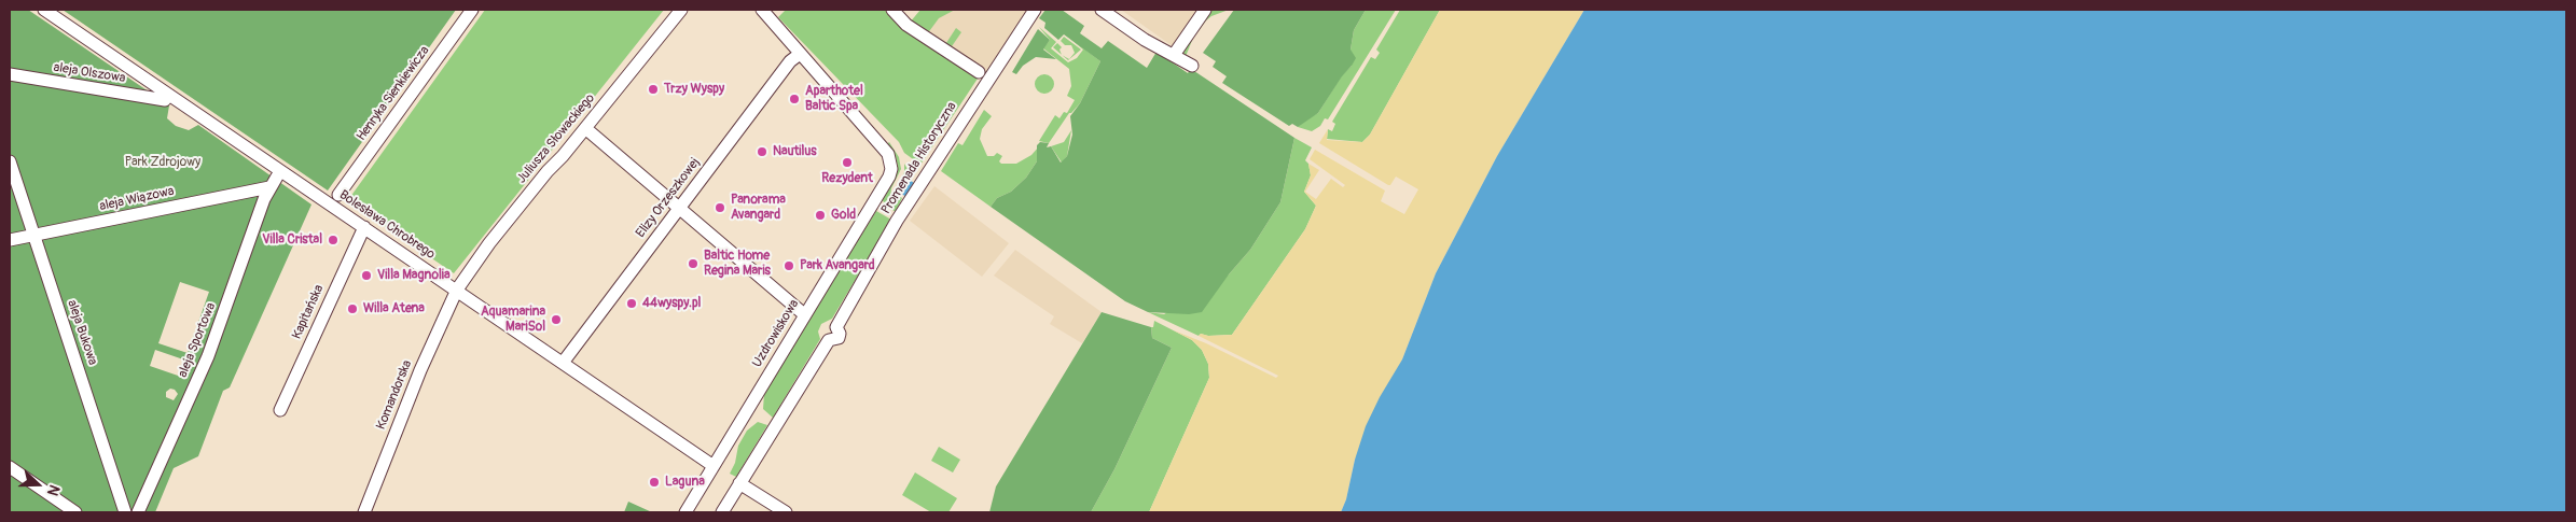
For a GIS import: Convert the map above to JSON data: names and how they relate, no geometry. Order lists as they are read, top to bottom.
{
  "streets": {
    "street": [
      "aleja Olszowa",
      "Henryka Sienkiewicza",
      "Juliusza Słowackiego",
      "Promenada Historyczna",
      "Elizy Orzeszkowej",
      "aleja Wiązowa",
      "Bolesława Chrobrego",
      "Kapitańska",
      "aleja Bukowa",
      "Uzdrowiskowa",
      "aleja Sportowa",
      "Komandorska"
    ]
  },
  "crossings": [
    ["Henryka Sienkiewicza", "Bolesława Chrobrego"],
    ["Juliusza Słowackiego", "Bolesława Chrobrego"],
    ["Juliusza Słowackiego", "Komandorska"],
    ["Elizy Orzeszkowej", "Bolesława Chrobrego"],
    ["Elizy Orzeszkowej", "Uzdrowiskowa"],
    ["aleja Wiązowa", "aleja Bukowa"],
    ["aleja Wiązowa", "aleja Sportowa"],
    ["Bolesława Chrobrego", "Kapitańska"],
    ["Bolesława Chrobrego", "Uzdrowiskowa"],
    ["Bolesława Chrobrego", "Komandorska"]
  ],
  "parks": ["Park Zdrojowy"],
  "places": [
    "Trzy Wyspy",
    "Aparthotel Baltic Spa",
    "Nautilus",
    "Rezydent",
    "Panorama Avangard",
    "Gold",
    "Villa Cristal",
    "Baltic Home Regina Maris",
    "Park Avangard",
    "Villa Magnolia",
    "44wyspy.pl",
    "Willa Atena",
    "Aquamarina MariSol",
    "Laguna"
  ],
  "north": "right"
}
